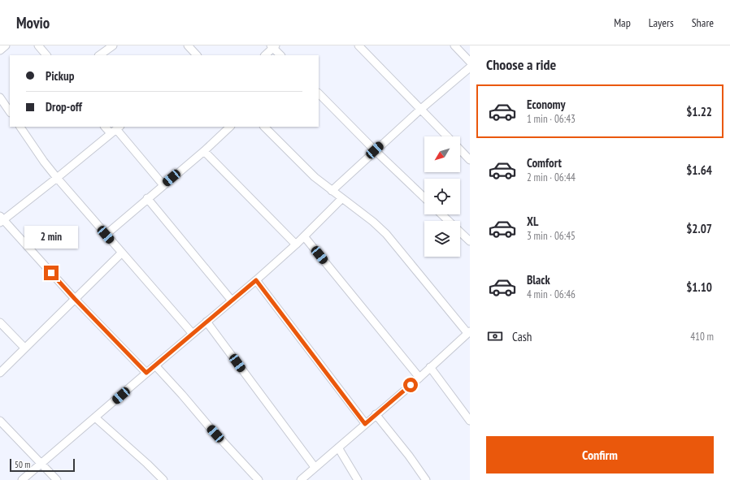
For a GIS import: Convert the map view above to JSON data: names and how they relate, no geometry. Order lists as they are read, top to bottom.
{
  "scale_bar": "50 m",
  "north": "bottom left",
  "page": {
    "header": "Movio",
    "nav": ["Map", "Layers", "Share"],
    "heading": "Choose a ride",
    "banner": ["Pickup", "Drop-off"],
    "list": [
      {
        "name": "Economy",
        "note": "1 min · 06:43",
        "value": "$1.22"
      },
      {
        "name": "Comfort",
        "note": "2 min · 06:44",
        "value": "$1.64"
      },
      {
        "name": "XL",
        "note": "3 min · 06:45",
        "value": "$2.07"
      },
      {
        "name": "Black",
        "note": "4 min · 06:46",
        "value": "$1.10"
      }
    ],
    "bubble": "2 min",
    "pay": ["Cash", "410 m"],
    "buttons": "Confirm",
    "scale": "50 m"
  }
}
